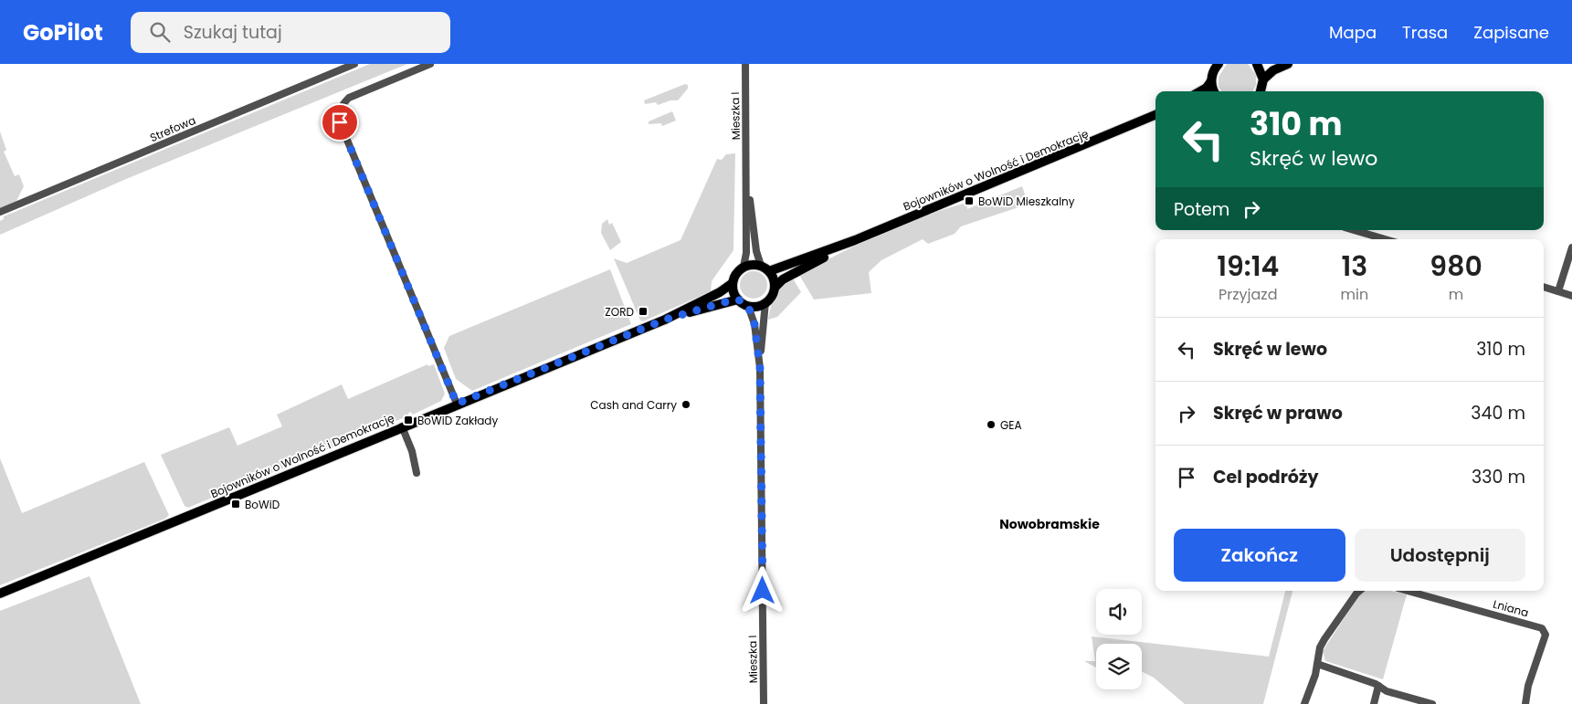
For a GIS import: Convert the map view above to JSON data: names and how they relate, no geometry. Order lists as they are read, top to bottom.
{
  "streets": {
    "main road": ["Bojowników o Wolność i Demokrację"],
    "street": ["Mieszka I", "Strefowa", "Lniana"]
  },
  "crossings": [
    ["Mieszka I", "Bojowników o Wolność i Demokrację"]
  ],
  "districts": ["Nowobramskie"],
  "places": {
    "transit": [
      "BoWiD Mieszkalny",
      "ZORD",
      "BoWiD Zakłady",
      "BoWiD"
    ],
    "other": ["Cash and Carry", "GEA"]
  },
  "page": {
    "header": "GoPilot",
    "search": "Szukaj tutaj",
    "nav": ["Mapa", "Trasa", "Zapisane"],
    "turn": ["310 m", "Skręć w lewo"],
    "then": "Potem",
    "eta": [
      "19:14",
      "Przyjazd",
      "13",
      "min",
      "980",
      "m"
    ],
    "list": [
      {
        "name": "Skręć w lewo",
        "value": "310 m"
      },
      {
        "name": "Skręć w prawo",
        "value": "340 m"
      },
      {
        "name": "Cel podróży",
        "value": "330 m"
      }
    ],
    "buttons": ["Zakończ", "Udostępnij"]
  }
}
